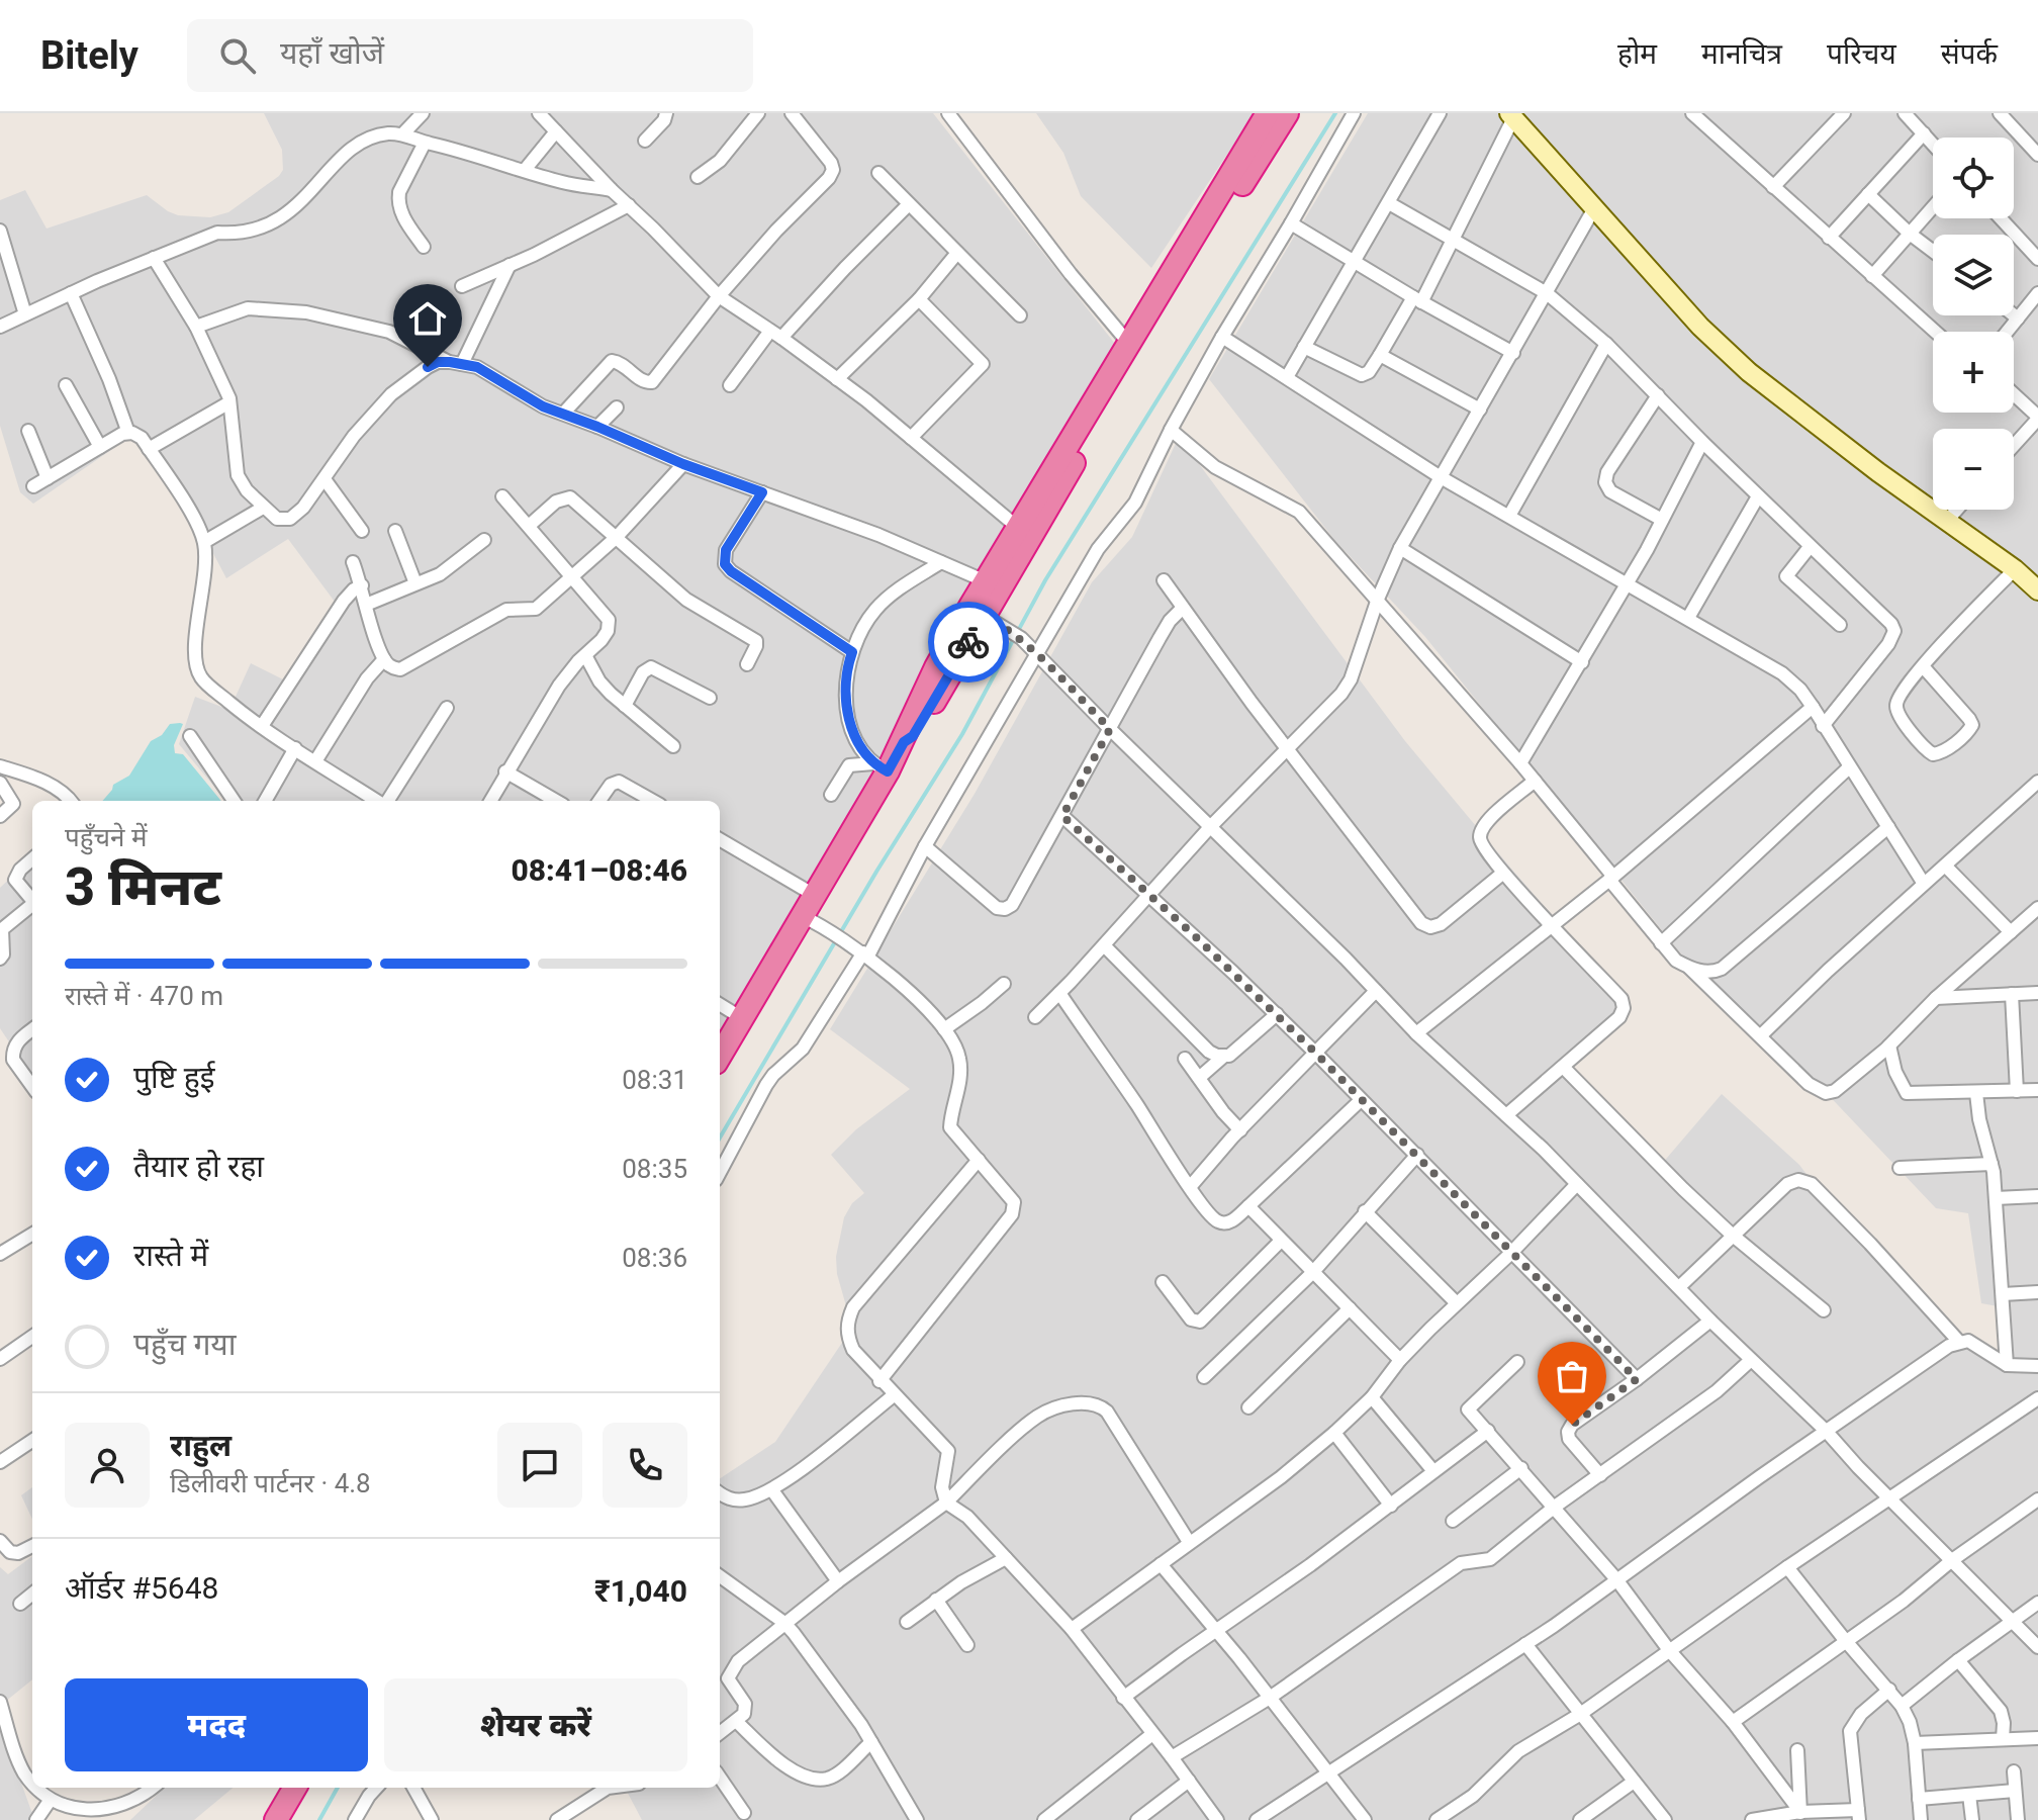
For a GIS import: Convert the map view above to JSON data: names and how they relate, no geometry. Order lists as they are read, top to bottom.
{
  "page": {
    "header": "Bitely",
    "search": "यहाँ खोजें",
    "nav": [
      "होम",
      "मानचित्र",
      "परिचय",
      "संपर्क"
    ],
    "map_buttons": ["+", "−"],
    "heading": ["3 मिनट", "पहुँचने में", "08:41–08:46"],
    "panel": [
      "राहुल",
      "डिलीवरी पार्टनर · 4.8",
      "ऑर्डर #5648",
      "₹1,040"
    ],
    "bar": "रास्ते में · 470 m",
    "list": [
      ["पुष्टि हुई", "08:31"],
      ["तैयार हो रहा", "08:35"],
      ["रास्ते में", "08:36"],
      "पहुँच गया"
    ],
    "buttons": ["मदद", "शेयर करें"]
  }
}
